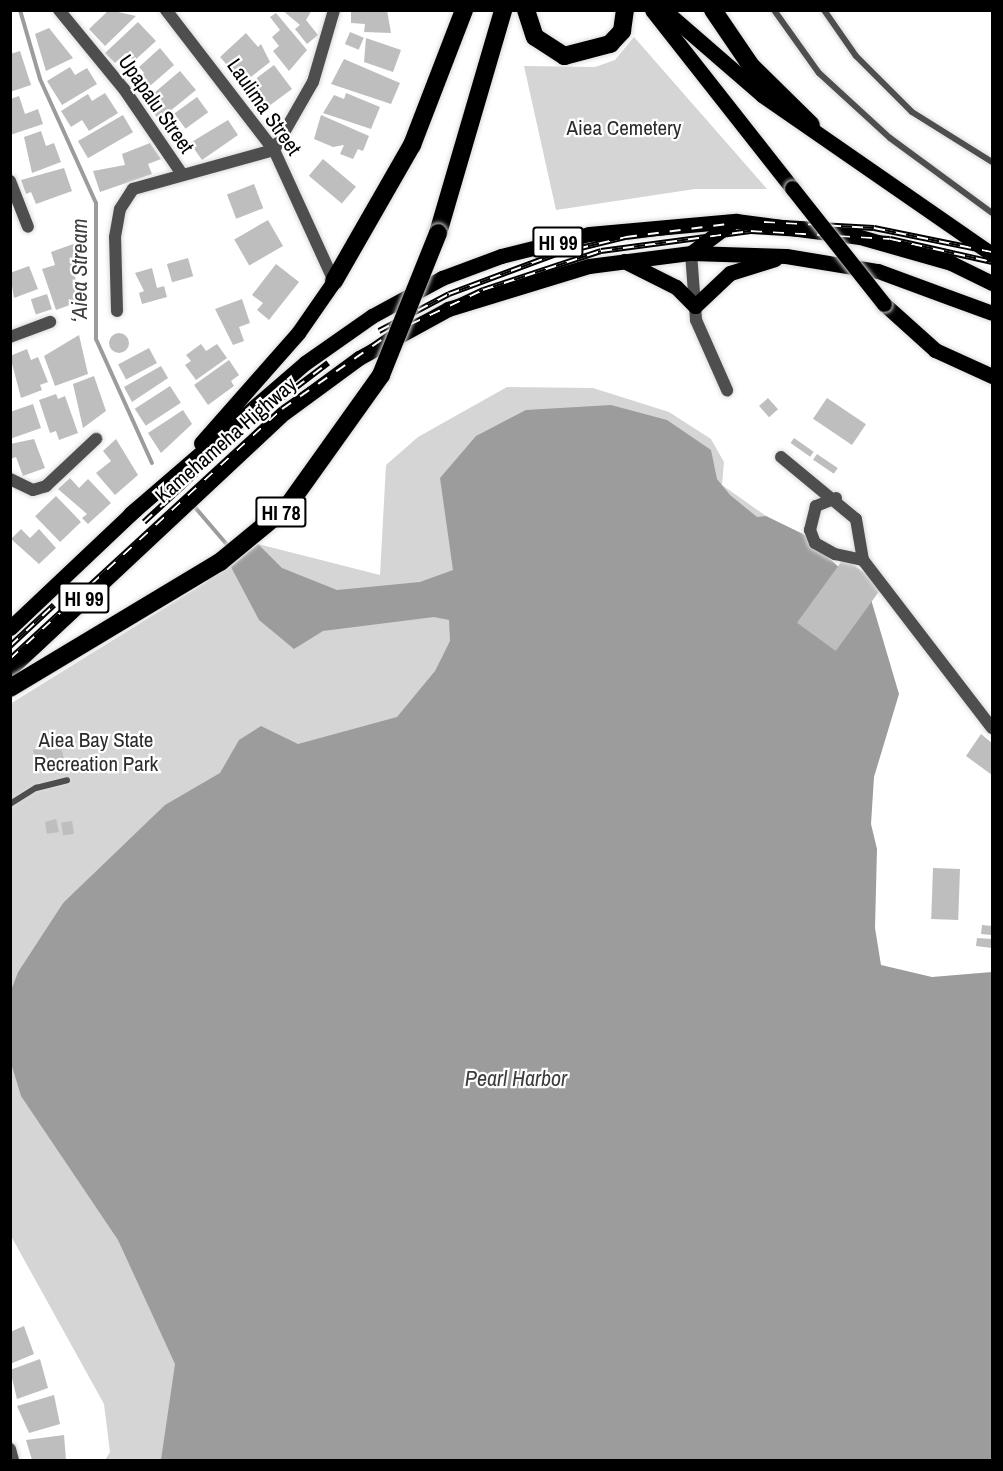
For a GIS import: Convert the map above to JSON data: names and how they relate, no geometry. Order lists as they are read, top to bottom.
{
  "streets": {
    "highway": ["HI 78"],
    "main road": ["HI 99", "Kamehameha Highway"],
    "street": ["Upapalu Street", "Laulima Street"]
  },
  "crossings": [
    ["Upapalu Street", "Laulima Street"],
    ["Laulima Street", "Kamehameha Highway"]
  ],
  "water": ["ʻAiea Stream", "Pearl Harbor"],
  "parks": ["Aiea Cemetery", "Aiea Bay State Recreation Park"]
}
